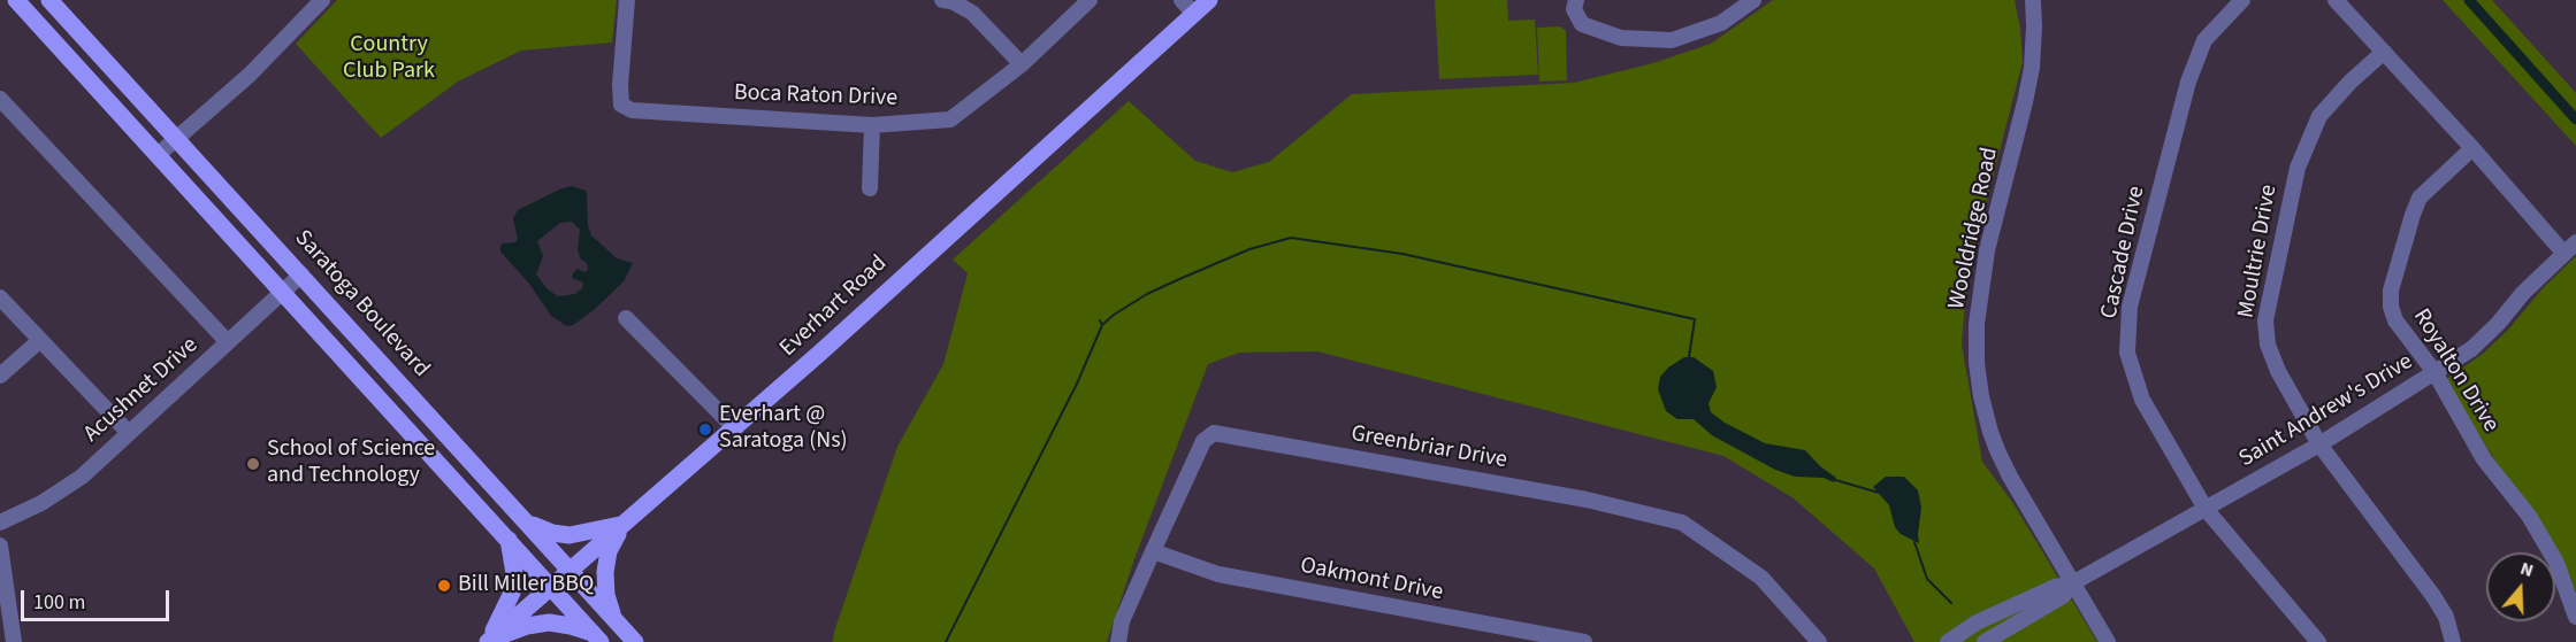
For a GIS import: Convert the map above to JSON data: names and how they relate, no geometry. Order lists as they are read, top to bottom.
{
  "streets": {
    "main road": ["Saratoga Boulevard", "Everhart Road"],
    "street": [
      "Boca Raton Drive",
      "Wooldridge Road",
      "Moultrie Drive",
      "Cascade Drive",
      "Royalton Drive",
      "Acushnet Drive",
      "Saint Andrew's Drive",
      "Greenbriar Drive",
      "Oakmont Drive"
    ]
  },
  "crossings": [
    ["Wooldridge Road", "Saint Andrew's Drive"],
    ["Moultrie Drive", "Saint Andrew's Drive"],
    ["Cascade Drive", "Saint Andrew's Drive"],
    ["Saratoga Boulevard", "Everhart Road"],
    ["Saratoga Boulevard", "Acushnet Drive"],
    ["Royalton Drive", "Saint Andrew's Drive"],
    ["Greenbriar Drive", "Oakmont Drive"]
  ],
  "parks": ["Country Club Park"],
  "places": ["Everhart @ Saratoga (Ns)", "School of Science and Technology", "Bill Miller BBQ"],
  "scale_bar": "100 m",
  "north": "top"
}
